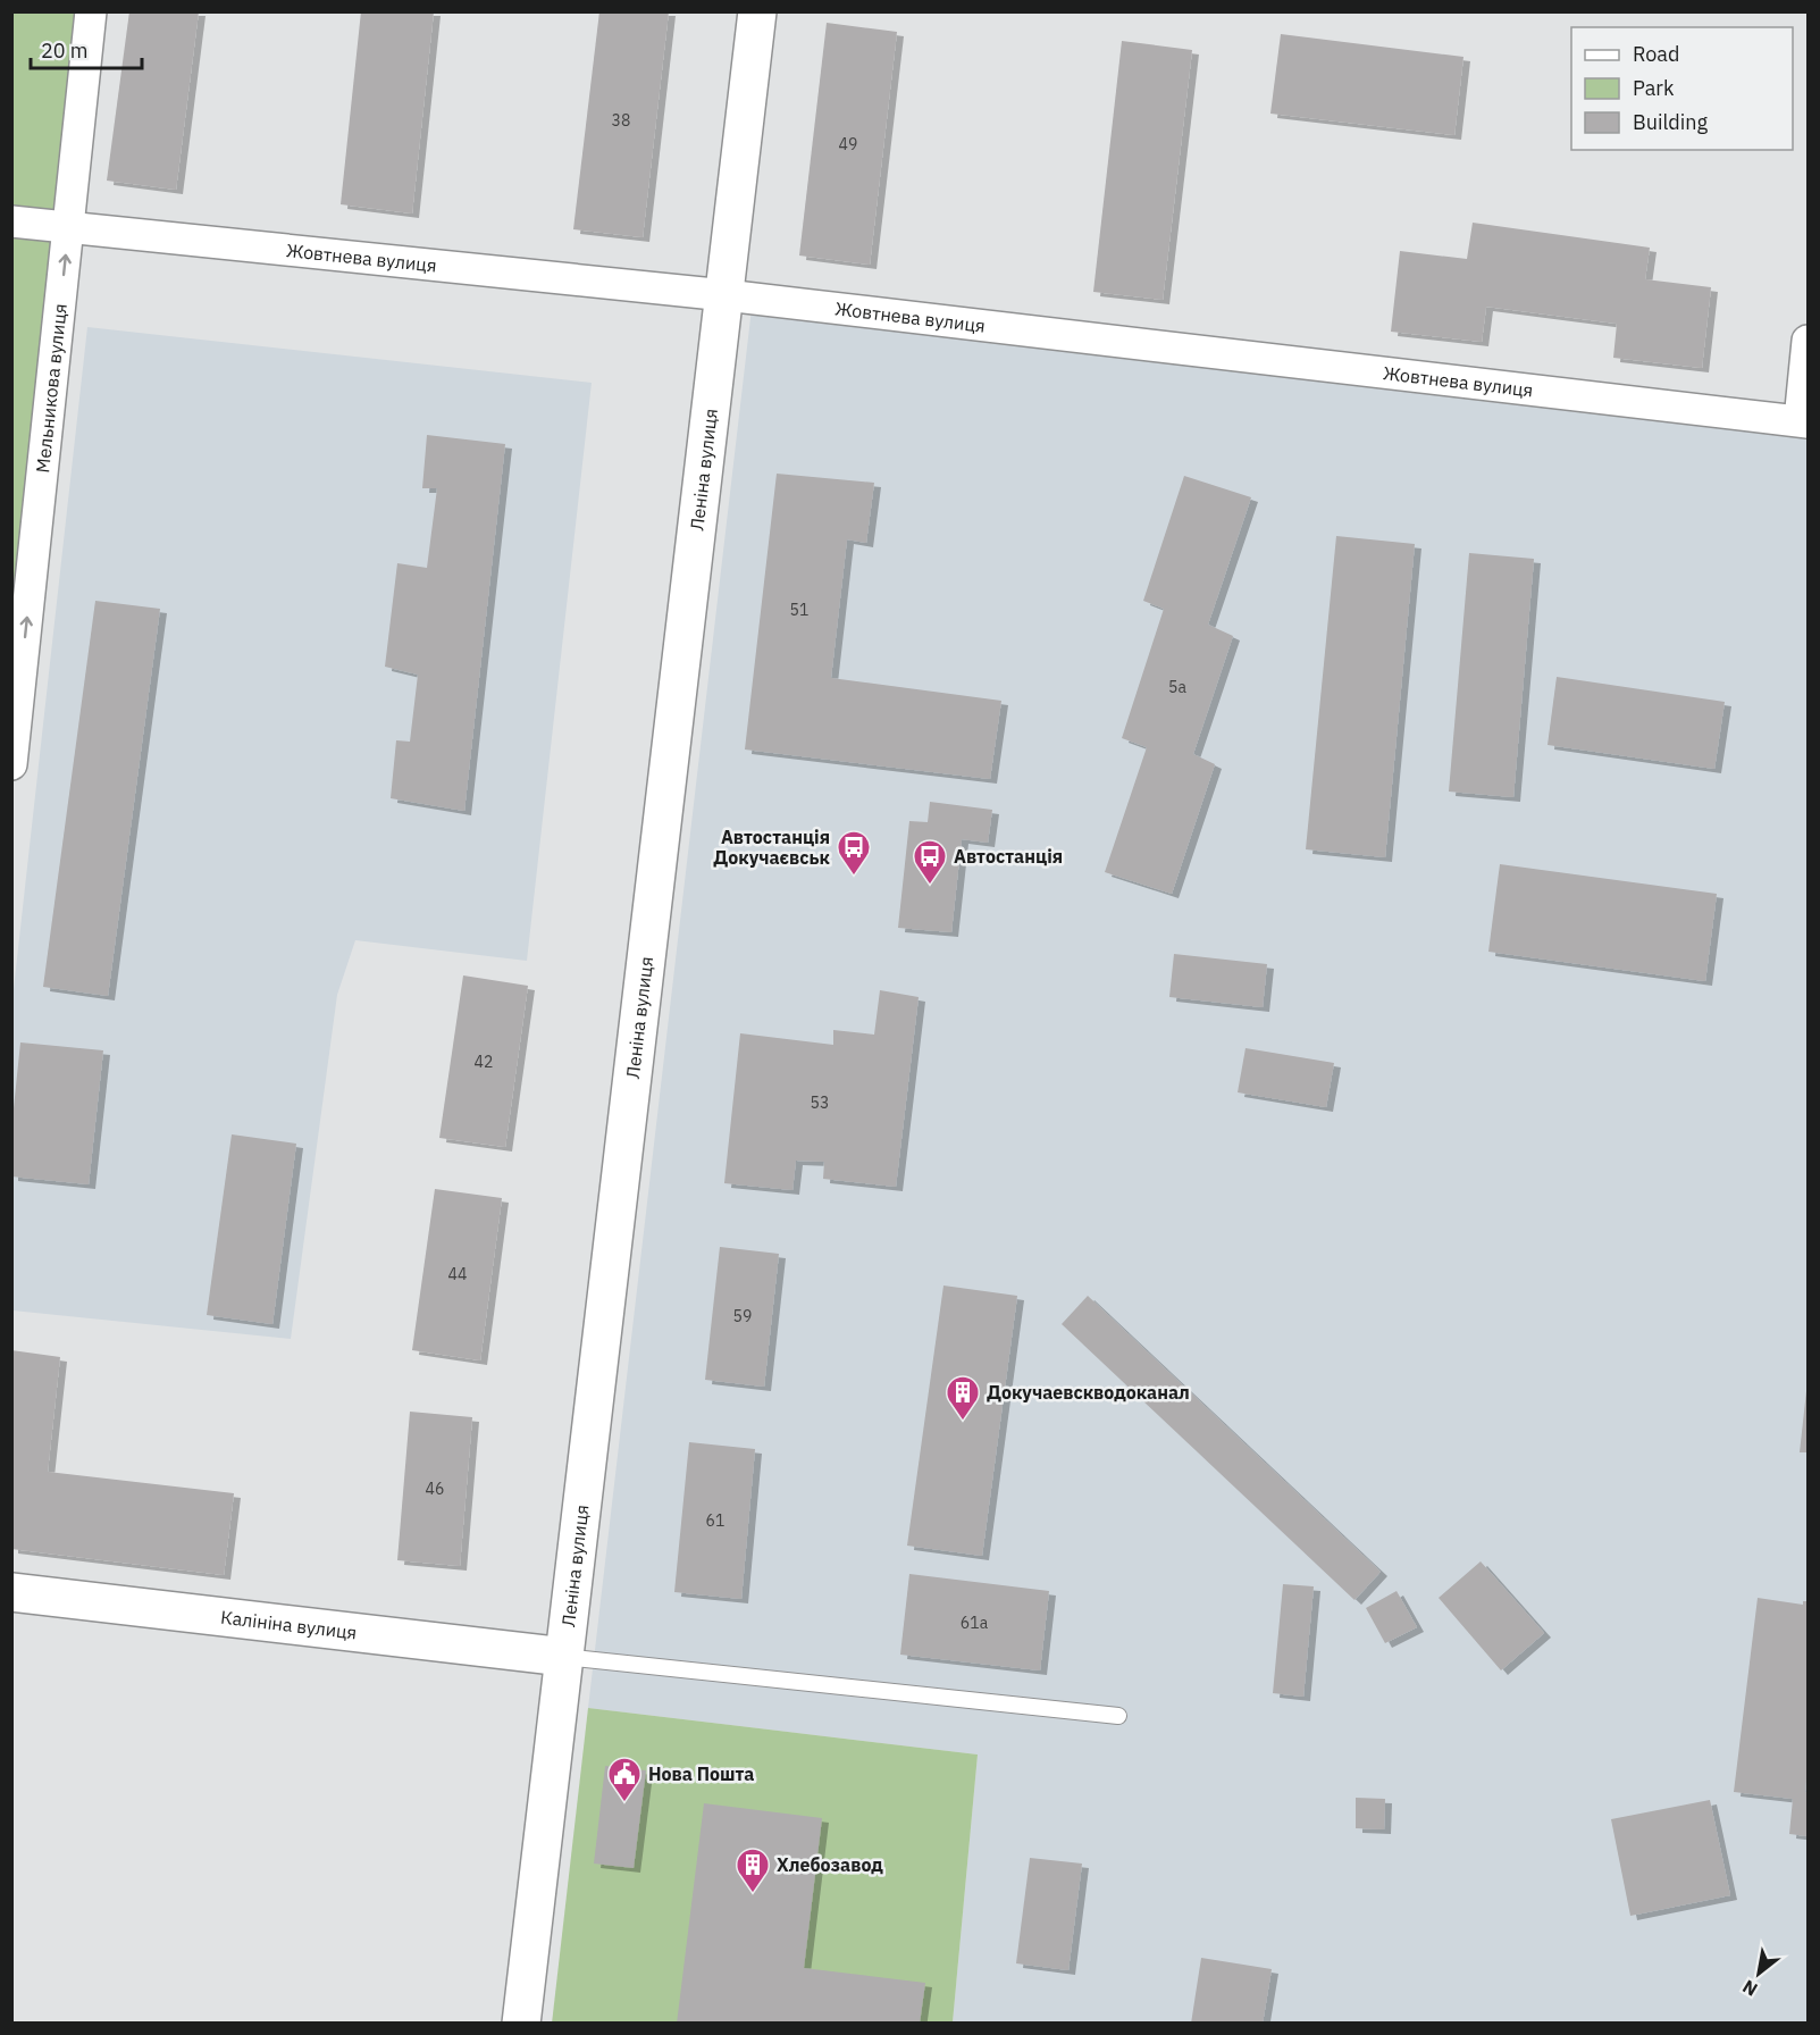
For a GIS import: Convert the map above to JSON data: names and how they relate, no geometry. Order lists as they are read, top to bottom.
{
  "streets": {
    "street": [
      "Жовтнева вулиця",
      "Мельникова вулиця",
      "Леніна вулиця",
      "Калініна вулиця"
    ]
  },
  "crossings": [
    ["Жовтнева вулиця", "Мельникова вулиця"],
    ["Жовтнева вулиця", "Леніна вулиця"],
    ["Леніна вулиця", "Калініна вулиця"]
  ],
  "one_way": ["Мельникова вулиця"],
  "places": {
    "bus stop": ["Автостанція Докучаєвськ", "Автостанція"],
    "building": ["Докучаевскводоканал", "Хлебозавод"],
    "public building": ["Нова Пошта"]
  },
  "house_numbers": [
    "38",
    "49",
    "51",
    "5а",
    "42",
    "53",
    "44",
    "59",
    "46",
    "61",
    "61а"
  ],
  "legend": ["Road", "Park", "Building"],
  "scale_bar": "20 m",
  "north": "bottom left"
}
